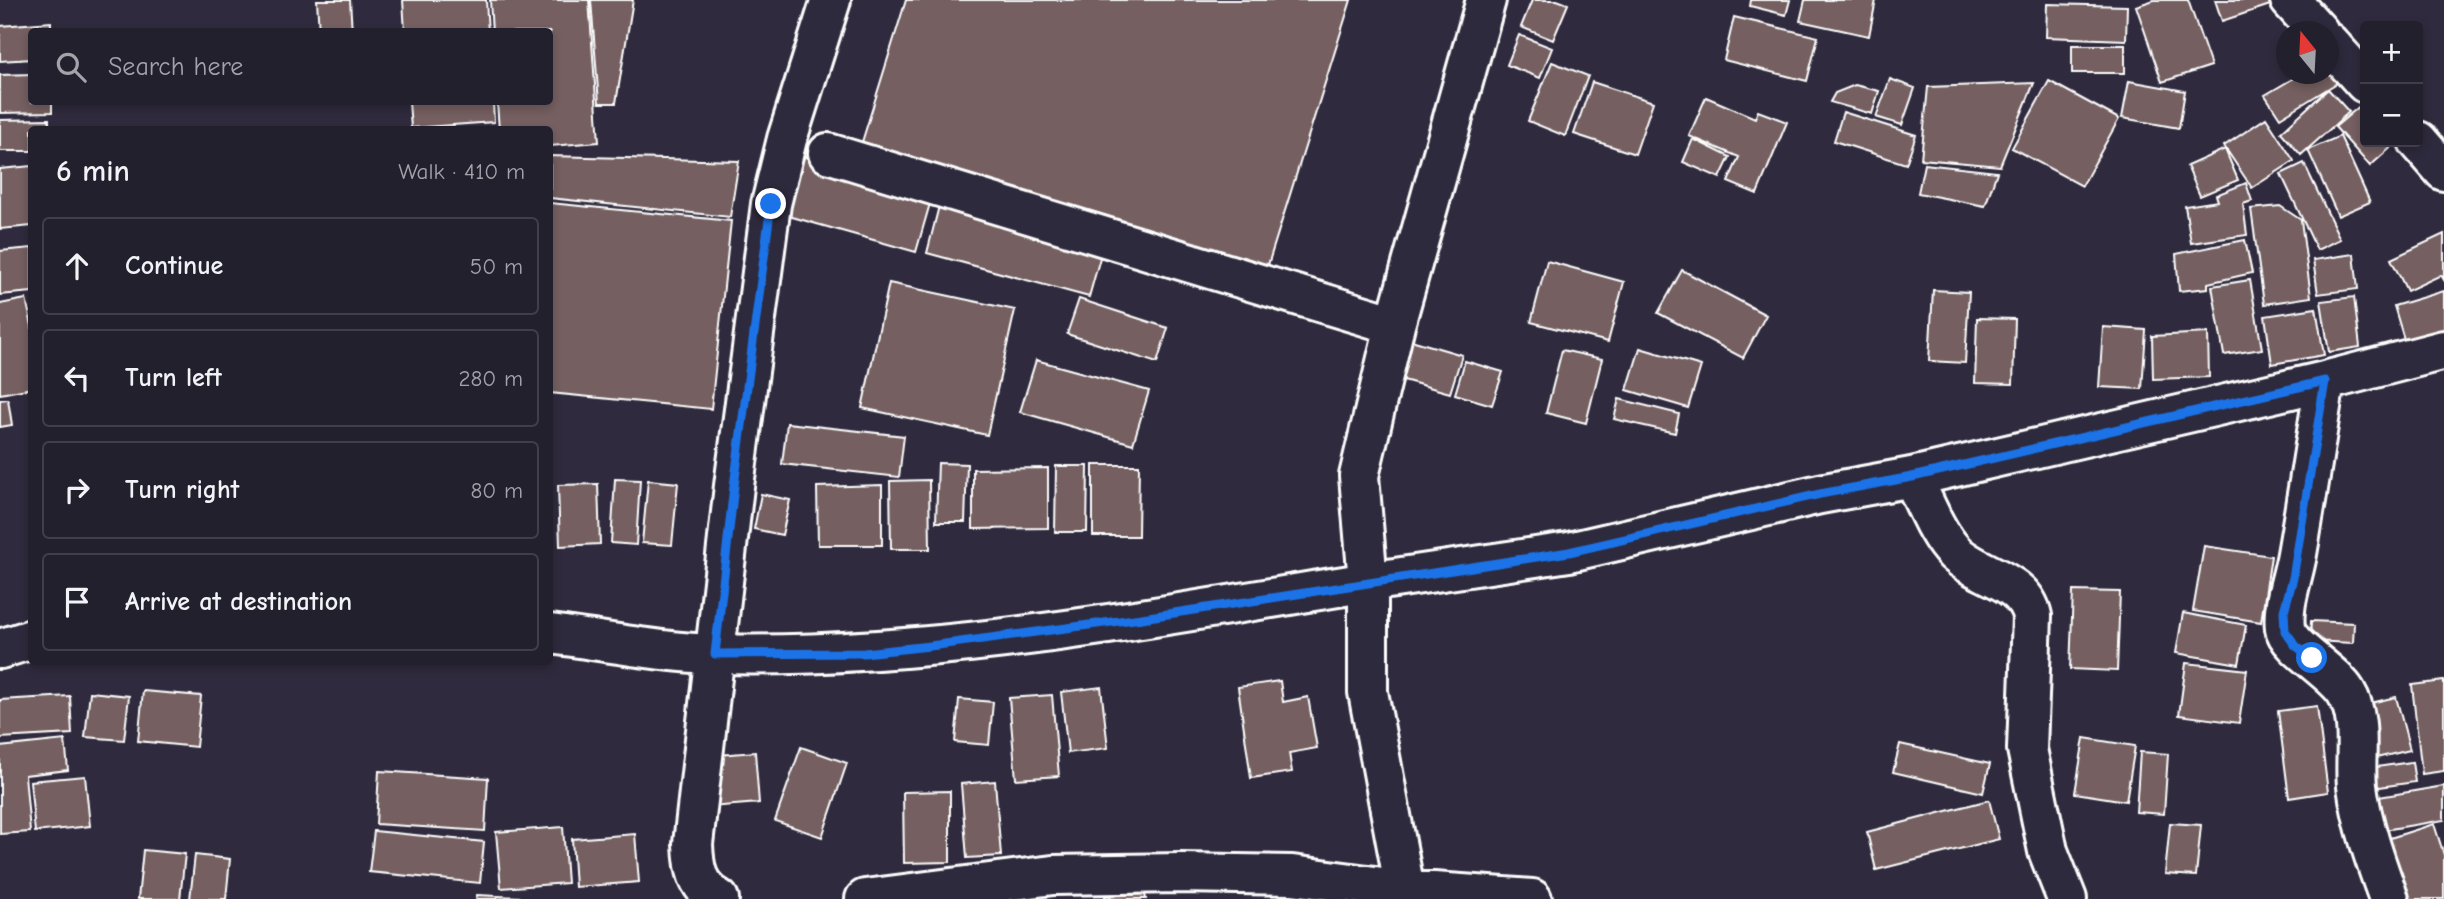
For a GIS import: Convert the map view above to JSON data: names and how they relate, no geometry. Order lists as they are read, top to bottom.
{
  "north": "top",
  "page": {
    "map_buttons": ["+", "−"],
    "search": "Search here",
    "heading": ["6 min", "Walk · 410 m"],
    "list": [
      ["Continue", "50 m"],
      ["Turn left", "280 m"],
      ["Turn right", "80 m"],
      "Arrive at destination"
    ]
  }
}
